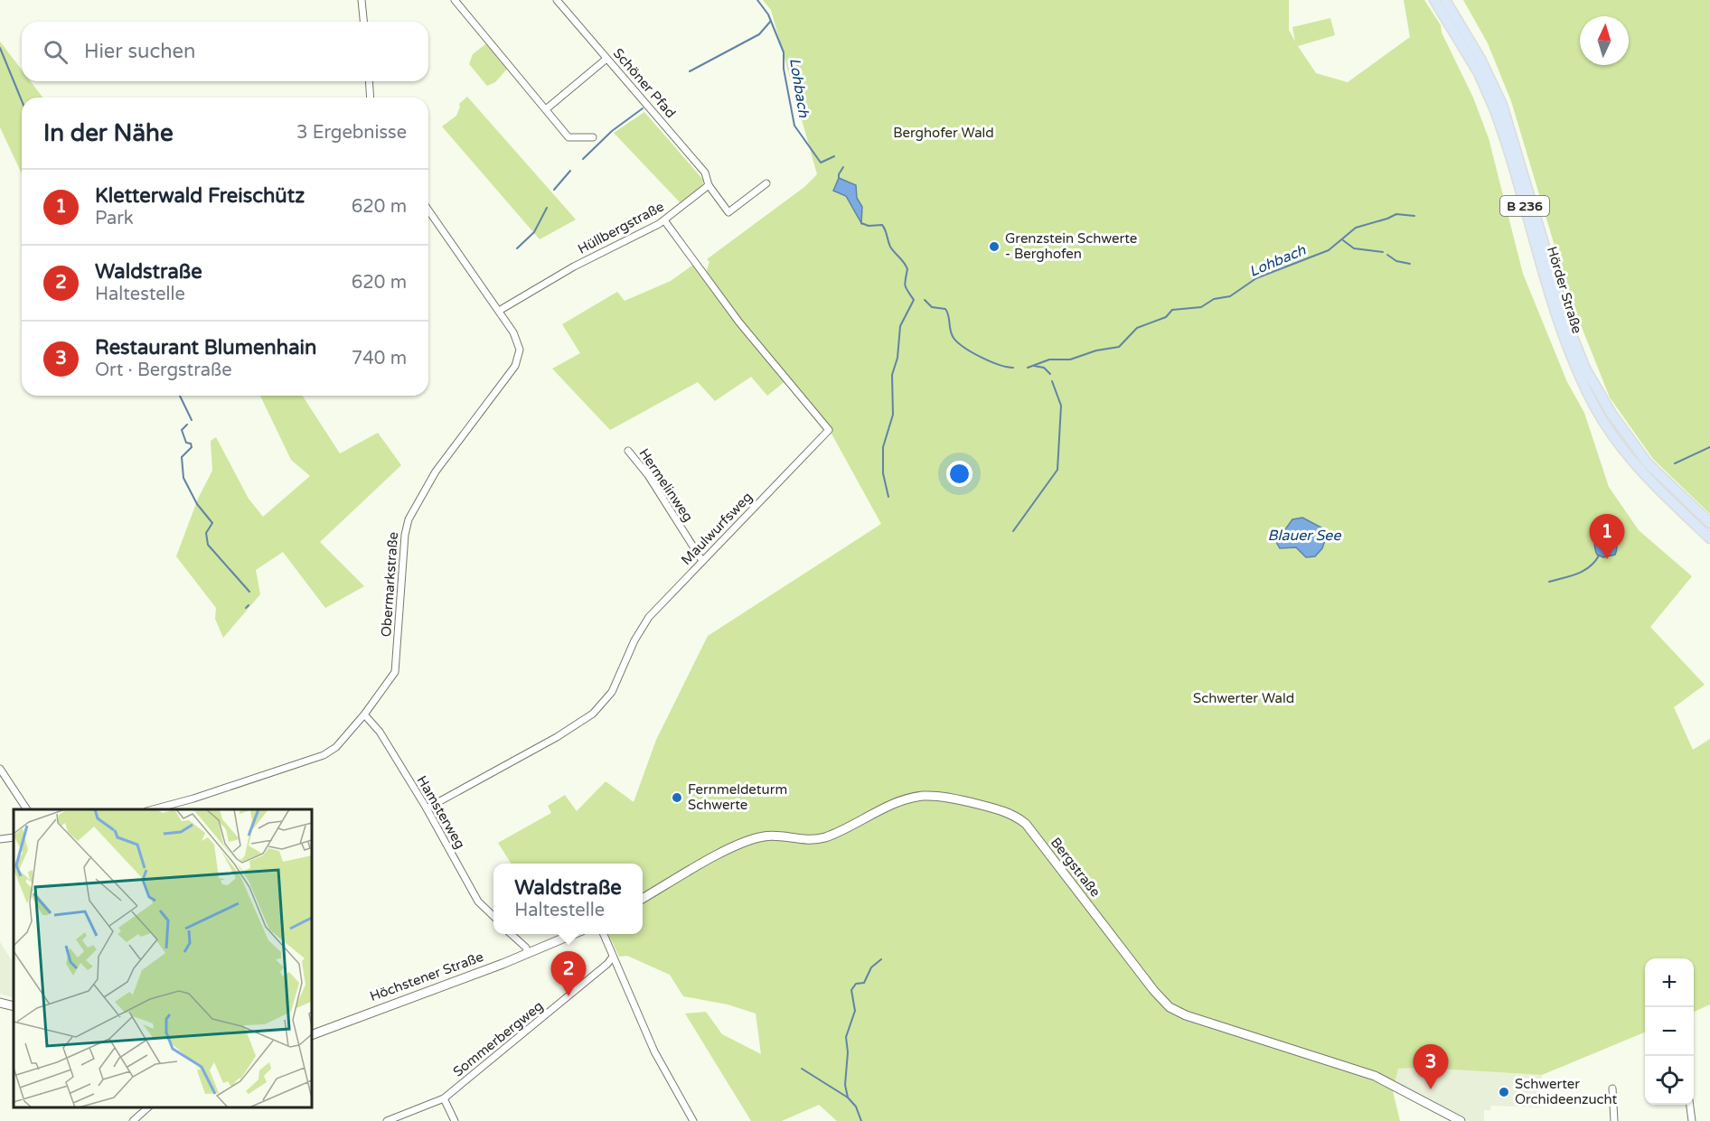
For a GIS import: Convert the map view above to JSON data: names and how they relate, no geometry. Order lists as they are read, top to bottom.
{
  "streets": {
    "main road": [
      "B 236",
      "Hörder Straße",
      "Bergstraße",
      "Höchstener Straße"
    ],
    "street": [
      "Schöner Pfad",
      "Hüllbergstraße",
      "Hermelinweg",
      "Maulwurfsweg",
      "Obermarkstraße",
      "Hamsterweg",
      "Sommerbergweg"
    ]
  },
  "crossings": [
    ["Schöner Pfad", "Hüllbergstraße"],
    ["B 236", "Hörder Straße"],
    ["Hüllbergstraße", "Maulwurfsweg"],
    ["Hüllbergstraße", "Obermarkstraße"],
    ["Hermelinweg", "Maulwurfsweg"],
    ["Maulwurfsweg", "Hamsterweg"],
    ["Obermarkstraße", "Hamsterweg"]
  ],
  "water": ["Lohbach", "Blauer See"],
  "parks": ["Berghofer Wald", "Schwerter Wald"],
  "places": ["Grenzstein Schwerte - Berghofen", "Fernmeldeturm Schwerte", "Schwerter Orchideenzucht"],
  "north": "top",
  "page": {
    "search": "Hier suchen",
    "heading": ["In der Nähe", "3 Ergebnisse"],
    "list": [
      {
        "mark": "1",
        "name": "Kletterwald Freischütz",
        "note": "Park",
        "value": "620 m"
      },
      {
        "mark": "2",
        "name": "Waldstraße",
        "note": "Haltestelle",
        "value": "620 m"
      },
      {
        "mark": "3",
        "name": "Restaurant Blumenhain",
        "note": "Ort · Bergstraße",
        "value": "740 m"
      }
    ],
    "pins": ["1", "2", "3"],
    "popup": ["Waldstraße", "Haltestelle"],
    "map_buttons": ["+", "−"]
  }
}
